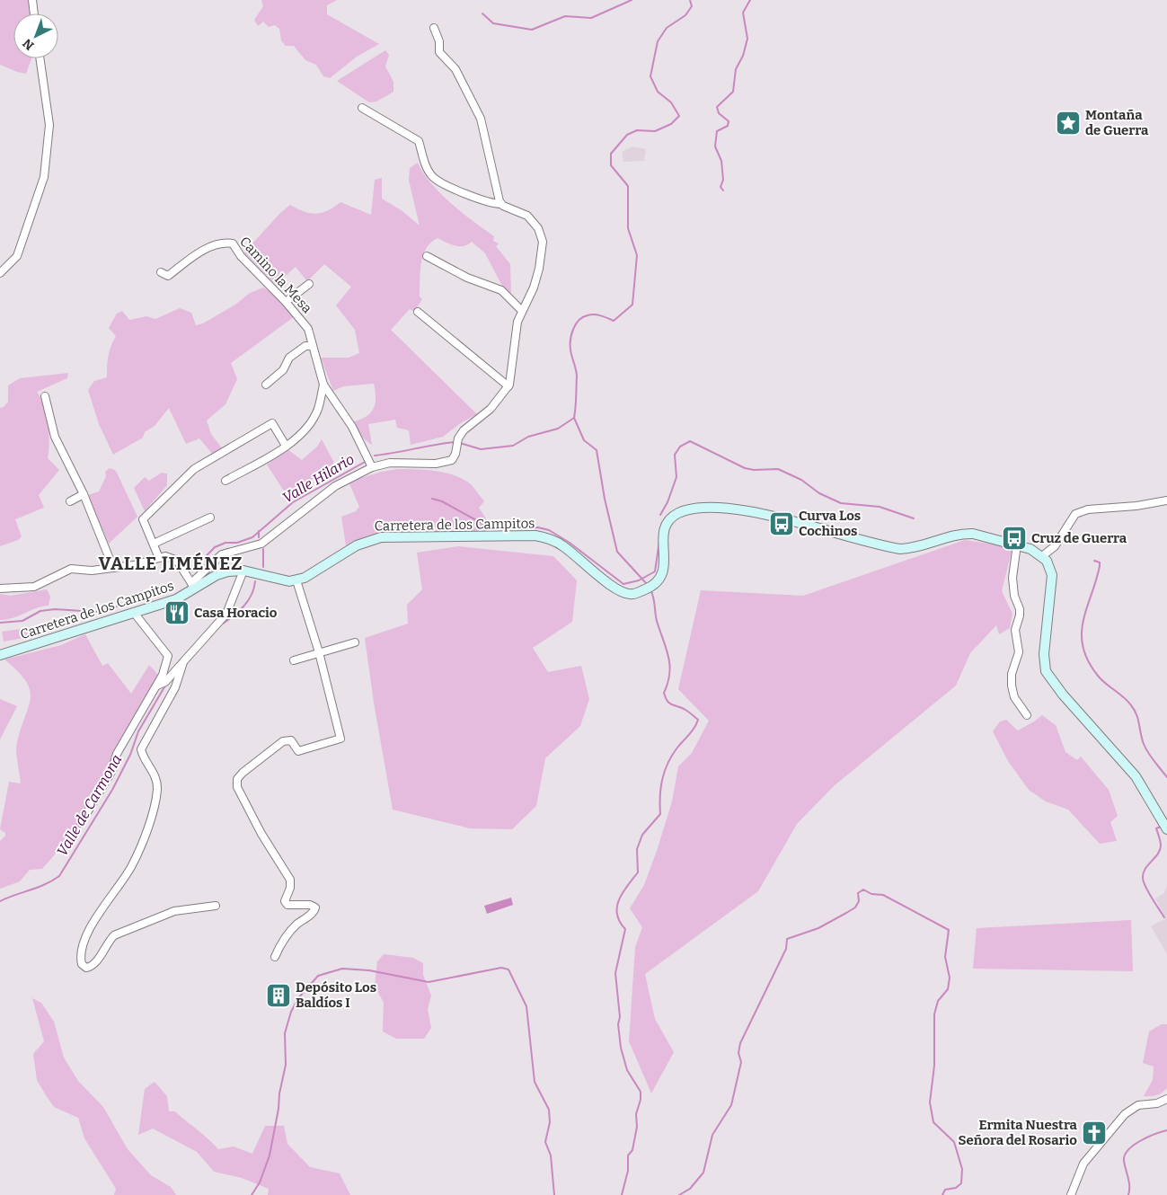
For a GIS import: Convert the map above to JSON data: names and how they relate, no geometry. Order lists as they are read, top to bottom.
{
  "streets": {
    "main road": ["Carretera de los Campitos"],
    "street": ["Camino la Mesa"]
  },
  "districts": ["VALLE JIMÉNEZ"],
  "water": ["Valle Hilario", "Valle de Carmona"],
  "places": {
    "place": ["Montaña de Guerra"],
    "bus stop": ["Curva Los Cochinos", "Cruz de Guerra"],
    "restaurant": ["Casa Horacio"],
    "building": ["Depósito Los Baldíos I"],
    "church": ["Ermita Nuestra Señora del Rosario"]
  },
  "north": "bottom left"
}
